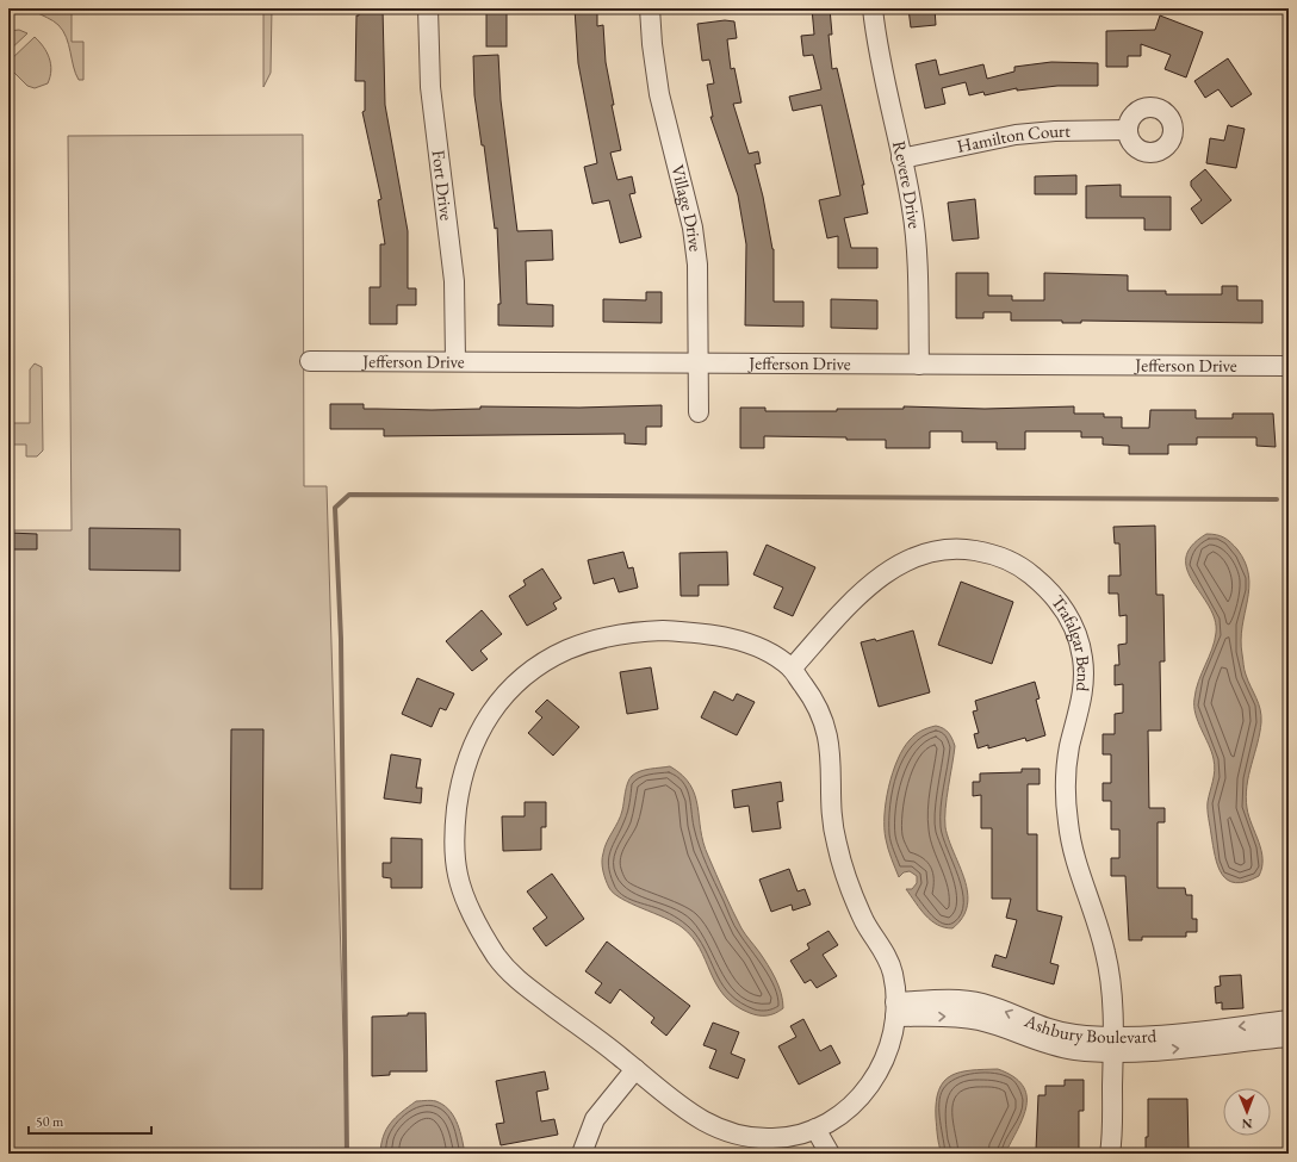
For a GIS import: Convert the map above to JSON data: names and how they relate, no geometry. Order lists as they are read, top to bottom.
{
  "streets": {
    "street": [
      "Hamilton Court",
      "Fort Drive",
      "Revere Drive",
      "Village Drive",
      "Jefferson Drive",
      "Trafalgar Bend",
      "Ashbury Boulevard"
    ]
  },
  "crossings": [
    ["Hamilton Court", "Revere Drive"],
    ["Fort Drive", "Jefferson Drive"],
    ["Revere Drive", "Jefferson Drive"],
    ["Village Drive", "Jefferson Drive"],
    ["Trafalgar Bend", "Ashbury Boulevard"]
  ],
  "scale_bar": "50 m",
  "north": "bottom"
}
